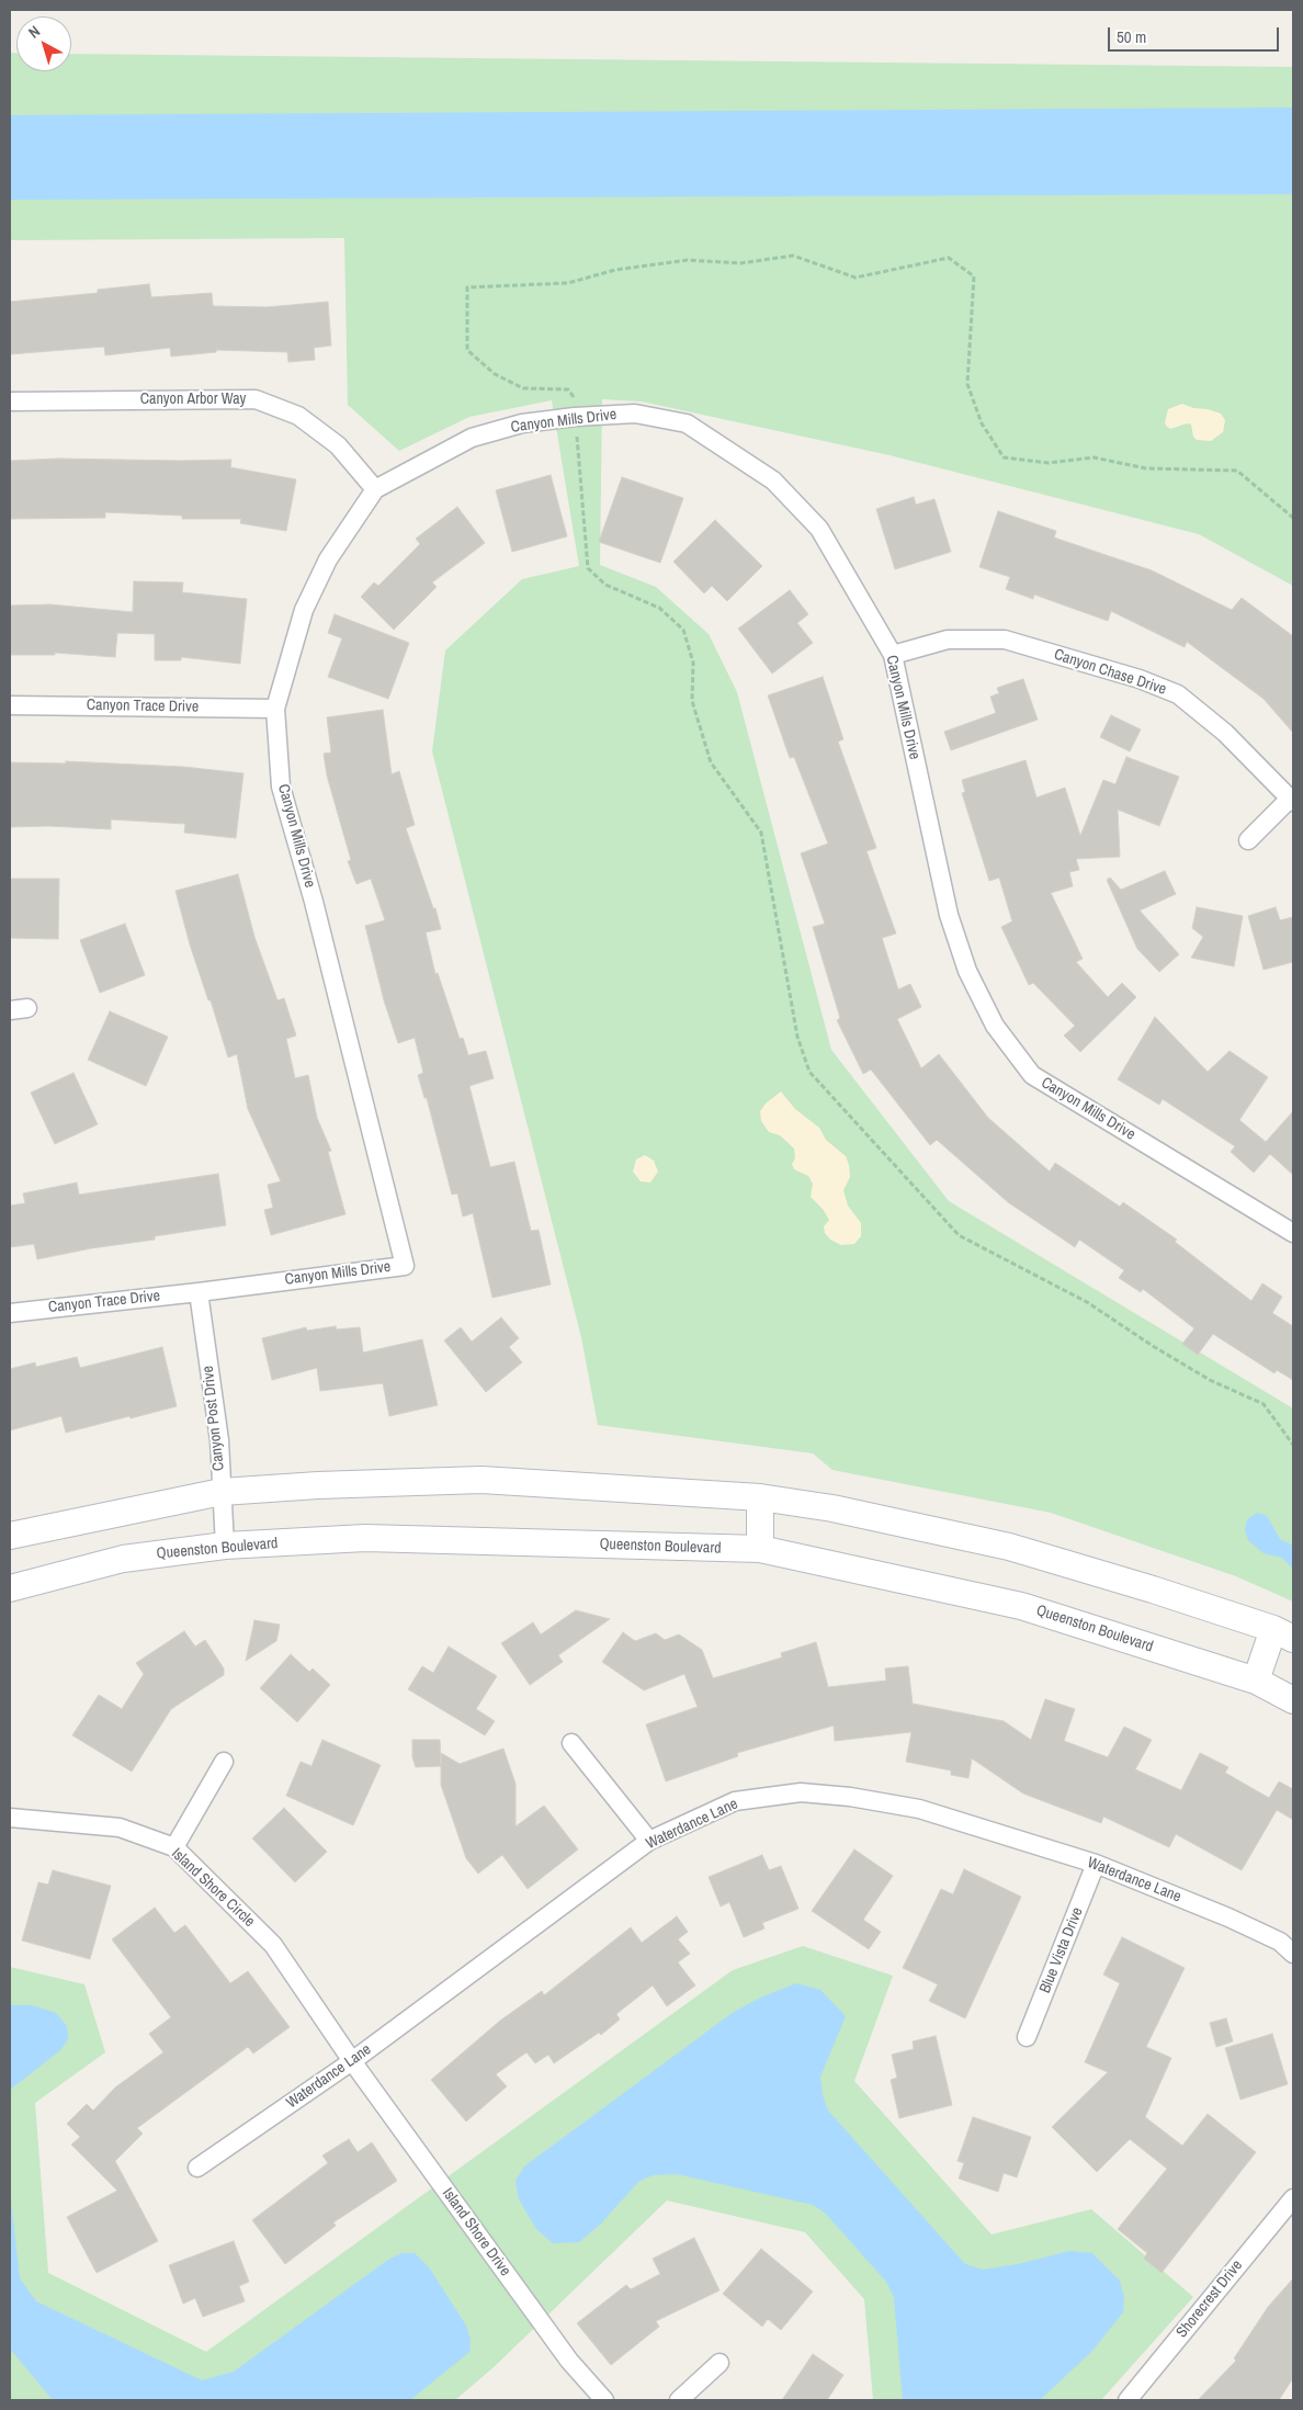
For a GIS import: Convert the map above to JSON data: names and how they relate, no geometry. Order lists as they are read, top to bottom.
{
  "streets": {
    "main road": ["Queenston Boulevard"],
    "street": [
      "Canyon Arbor Way",
      "Canyon Mills Drive",
      "Canyon Chase Drive",
      "Canyon Trace Drive",
      "Canyon Post Drive",
      "Waterdance Lane",
      "Island Shore Circle",
      "Blue Vista Drive",
      "Island Shore Drive",
      "Shorecrest Drive"
    ]
  },
  "crossings": [
    ["Canyon Arbor Way", "Canyon Mills Drive"],
    ["Canyon Mills Drive", "Canyon Chase Drive"],
    ["Canyon Mills Drive", "Canyon Trace Drive"],
    ["Canyon Mills Drive", "Canyon Post Drive"],
    ["Canyon Trace Drive", "Canyon Post Drive"],
    ["Canyon Post Drive", "Queenston Boulevard"],
    ["Waterdance Lane", "Island Shore Circle"],
    ["Waterdance Lane", "Blue Vista Drive"],
    ["Waterdance Lane", "Island Shore Drive"],
    ["Island Shore Circle", "Island Shore Drive"]
  ],
  "scale_bar": "50 m",
  "north": "top left"
}
